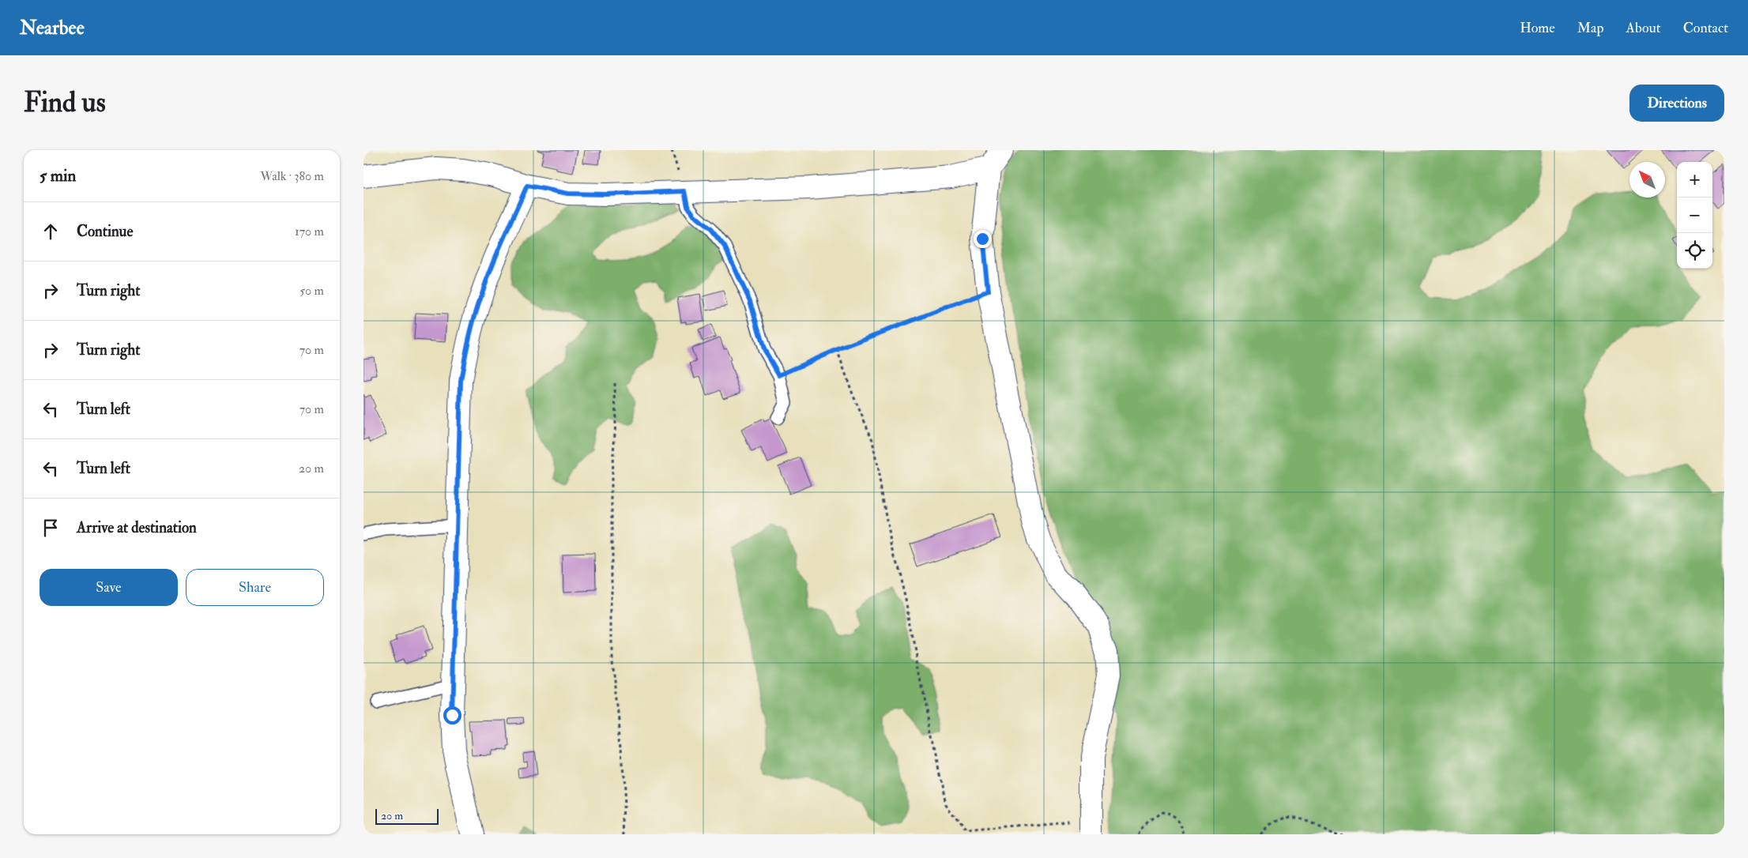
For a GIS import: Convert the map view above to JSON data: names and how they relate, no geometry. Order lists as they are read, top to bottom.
{
  "scale_bar": "20 m",
  "north": "top left",
  "page": {
    "header": "Nearbee",
    "nav": [
      "Home",
      "Map",
      "About",
      "Contact"
    ],
    "buttons": [
      "Directions",
      ["Save", "Share"]
    ],
    "title": "Find us",
    "heading": ["5 min", "Walk · 380 m"],
    "map_buttons": ["+", "−"],
    "list": [
      ["Continue", "170 m"],
      ["Turn right", "50 m"],
      ["Turn right", "70 m"],
      ["Turn left", "70 m"],
      ["Turn left", "20 m"],
      "Arrive at destination"
    ],
    "scale": "20 m"
  }
}
